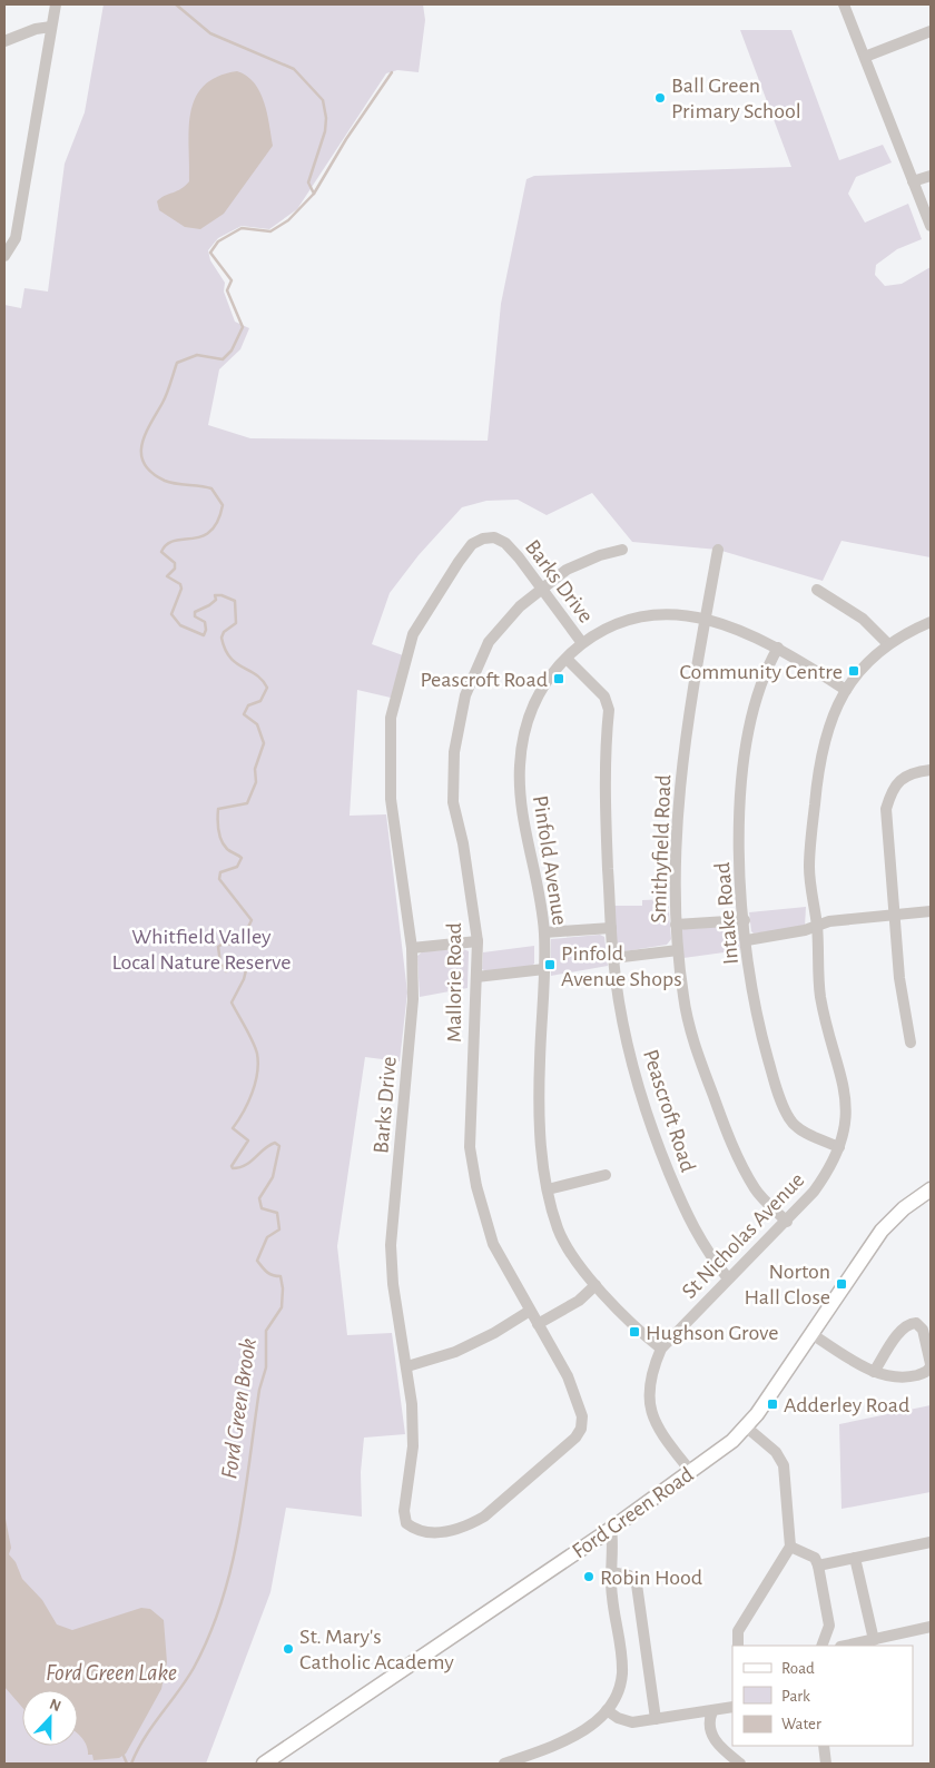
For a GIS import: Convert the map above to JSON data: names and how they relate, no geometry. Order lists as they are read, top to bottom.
{
  "streets": {
    "main road": ["Ford Green Road"],
    "street": [
      "Barks Drive",
      "Smithyfield Road",
      "Pinfold Avenue",
      "Intake Road",
      "Mallorie Road",
      "Peascroft Road",
      "St Nicholas Avenue"
    ]
  },
  "crossings": [
    ["Barks Drive", "Pinfold Avenue"],
    ["Barks Drive", "Mallorie Road"],
    ["Smithyfield Road", "Pinfold Avenue"],
    ["Smithyfield Road", "St Nicholas Avenue"],
    ["Pinfold Avenue", "Intake Road"],
    ["Pinfold Avenue", "Peascroft Road"],
    ["Pinfold Avenue", "St Nicholas Avenue"],
    ["Intake Road", "St Nicholas Avenue"],
    ["Peascroft Road", "St Nicholas Avenue"],
    ["St Nicholas Avenue", "Ford Green Road"]
  ],
  "water": ["Ford Green Brook", "Ford Green Lake"],
  "parks": ["Whitfield Valley Local Nature Reserve"],
  "places": {
    "other": ["Ball Green Primary School", "Robin Hood", "St. Mary's Catholic Academy"],
    "transit": [
      "Community Centre",
      "Peascroft Road",
      "Pinfold Avenue Shops",
      "Norton Hall Close",
      "Hughson Grove",
      "Adderley Road"
    ]
  },
  "legend": ["Road", "Park", "Water"],
  "north": "top"
}
